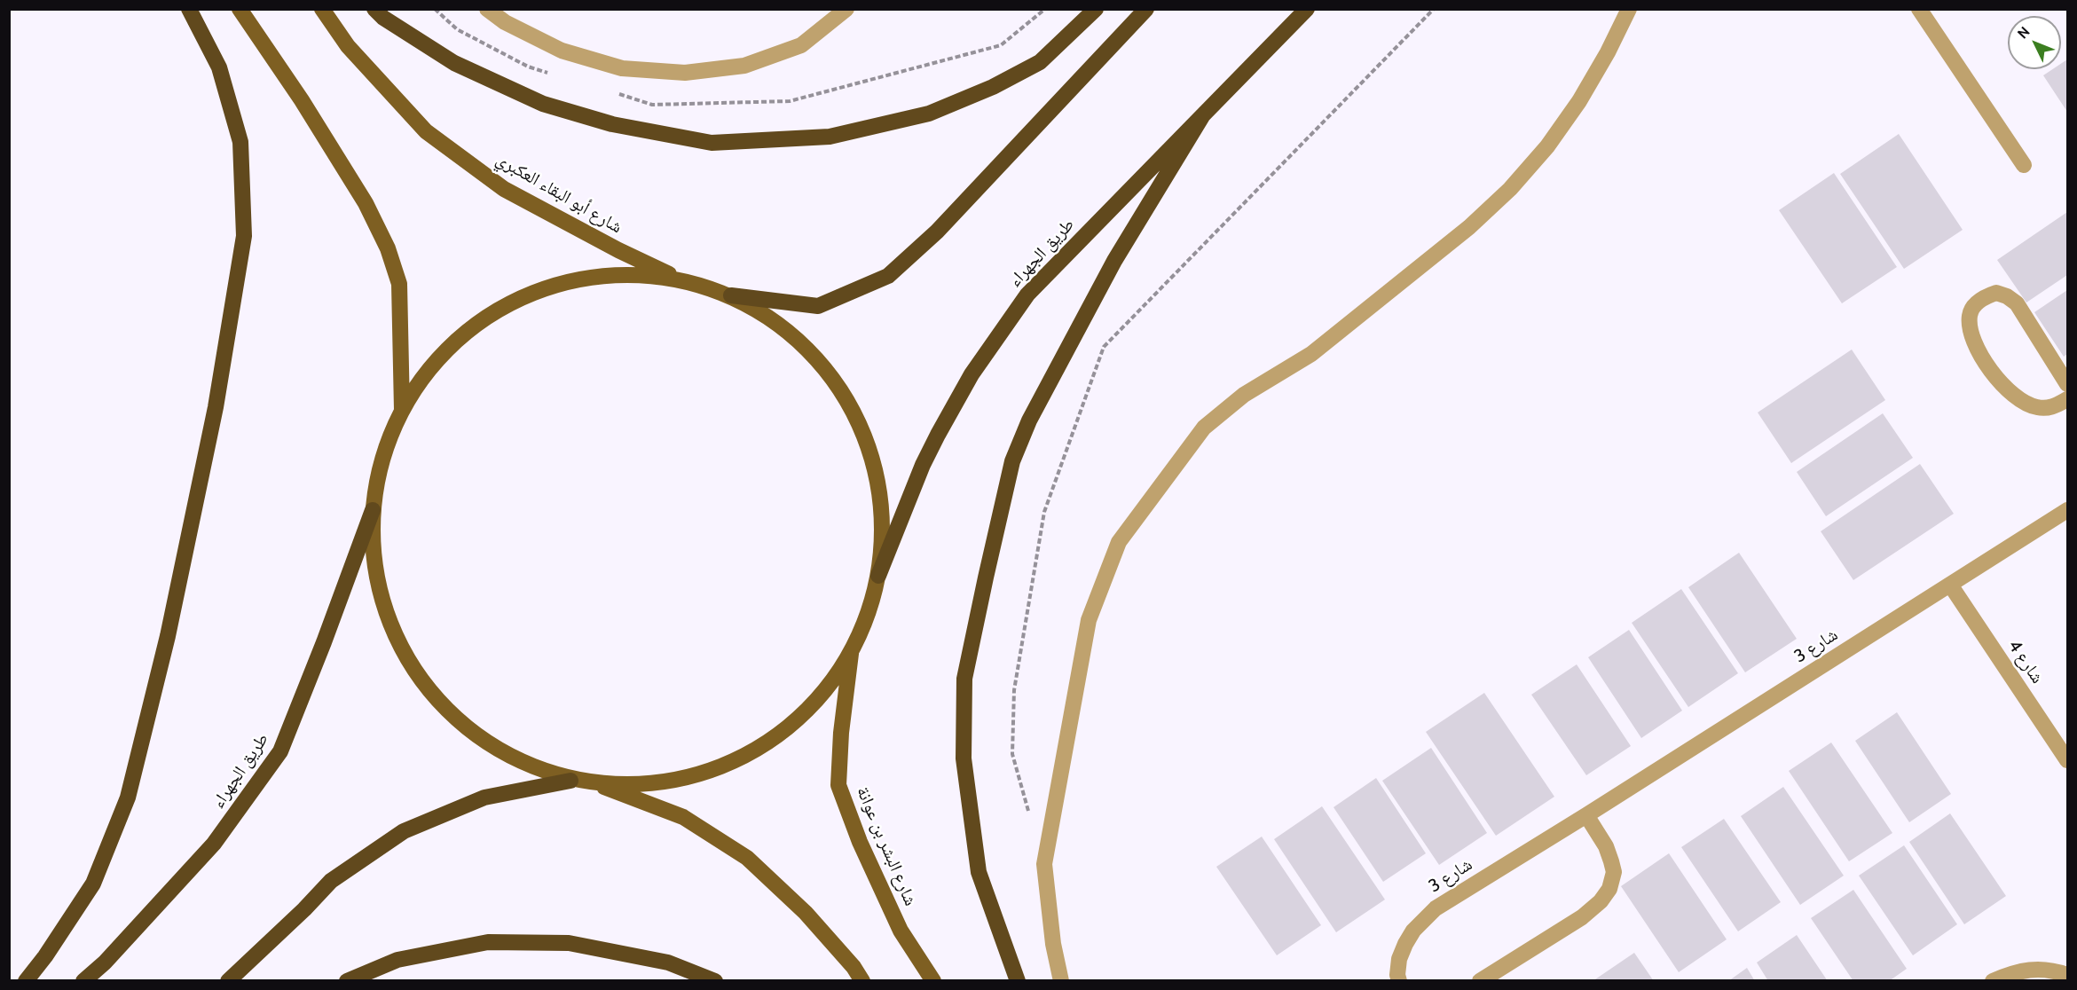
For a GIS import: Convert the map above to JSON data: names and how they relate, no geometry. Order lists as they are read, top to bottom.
{
  "streets": {
    "highway": ["طريق الجهراء"],
    "main road": ["شارع أبو البقاء العكبري", "شارع البشر بن عوانة"],
    "street": ["شارع 3", "شارع 4"]
  },
  "crossings": [
    ["شارع 3", "شارع 4"]
  ],
  "north": "top left"
}
